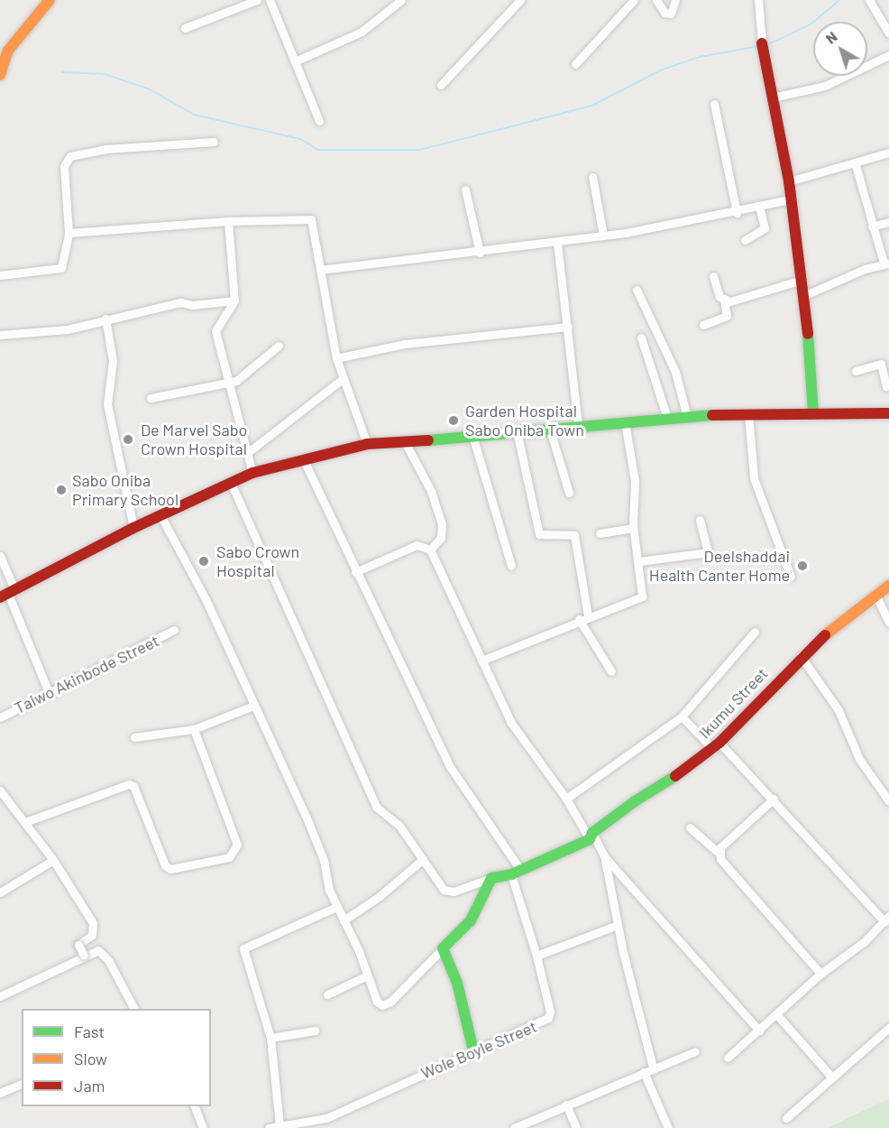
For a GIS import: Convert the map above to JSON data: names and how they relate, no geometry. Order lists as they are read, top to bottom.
{
  "streets": {
    "street": ["Taiwo Akinbode Street", "Ikumu Street", "Wole Boyle Street"]
  },
  "crossings": [
    ["Ikumu Street", "Wole Boyle Street"]
  ],
  "places": [
    "Garden Hospital Sabo Oniba Town",
    "De Marvel Sabo Crown Hospital",
    "Sabo Oniba Primary School",
    "Sabo Crown Hospital",
    "Deelshaddai Health Canter Home"
  ],
  "legend": ["Fast", "Slow", "Jam"],
  "north": "top left"
}
